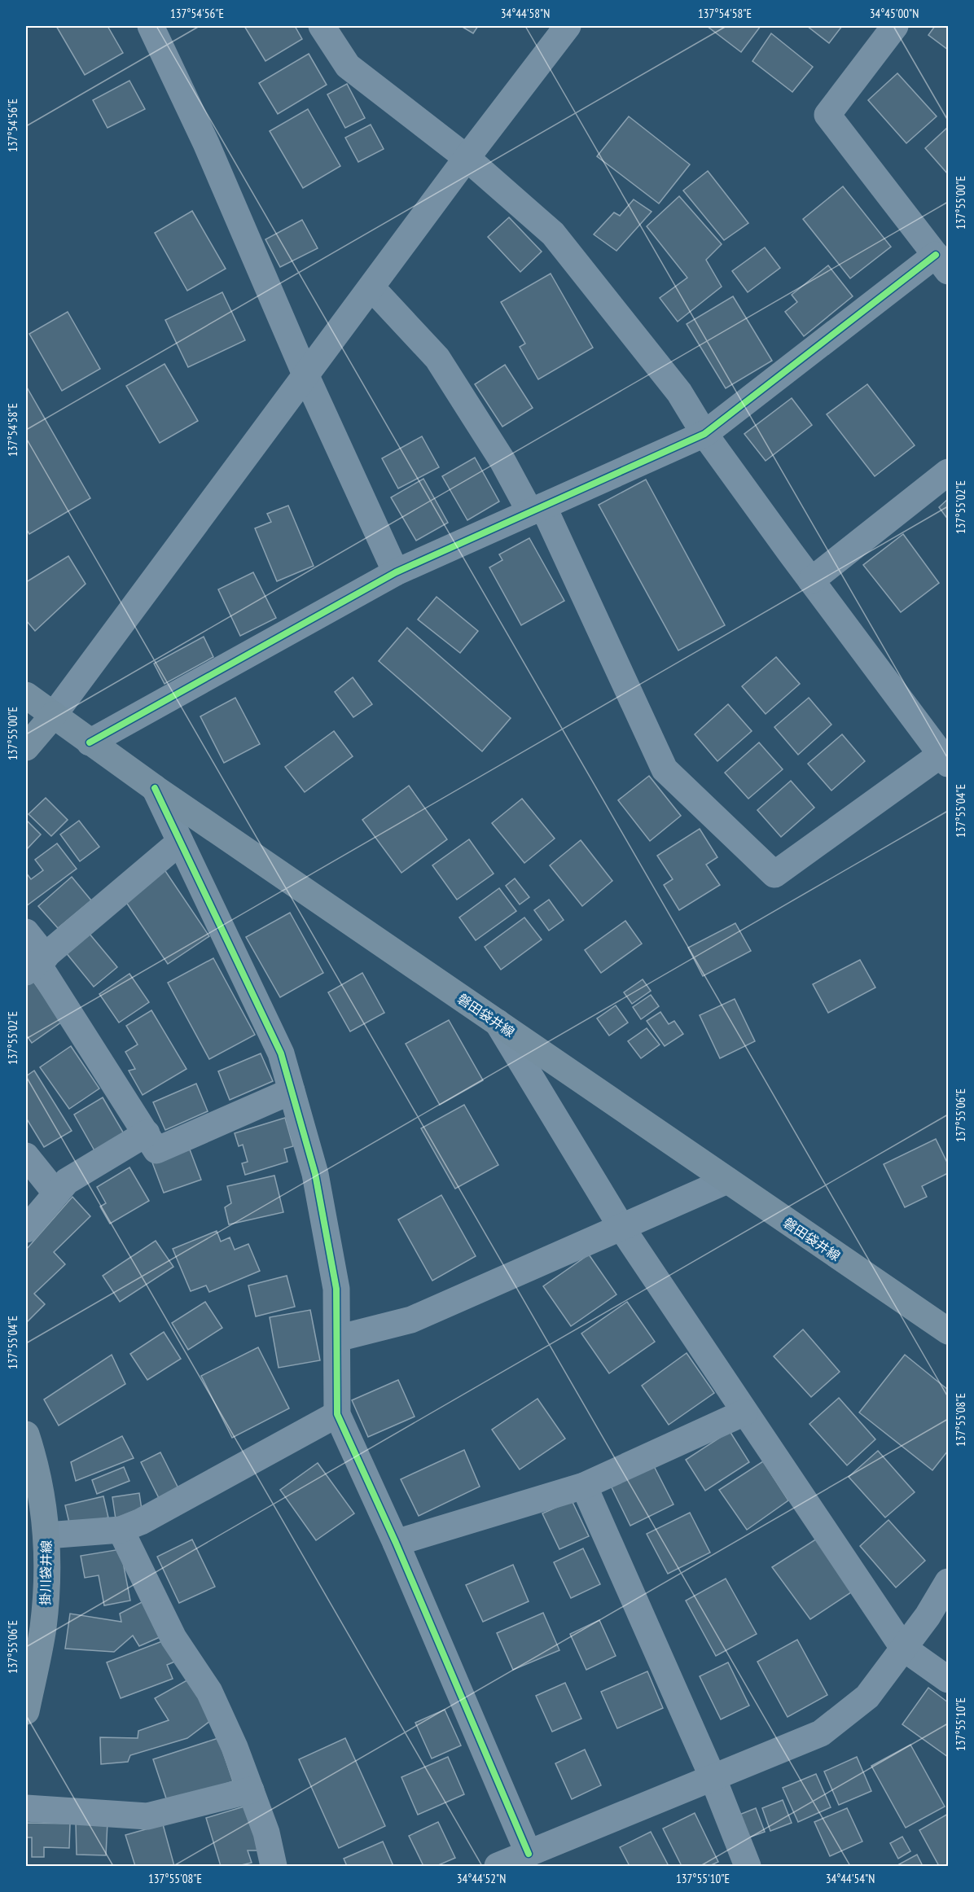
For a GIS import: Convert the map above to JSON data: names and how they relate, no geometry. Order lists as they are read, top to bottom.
{
  "streets": {
    "main road": ["磐田袋井線", "掛川袋井線"]
  },
  "coordinates": [
    "137°54'56\"E",
    "34°44'58\"N",
    "137°54'58\"E",
    "34°45'00\"N",
    "137°55'00\"E",
    "137°55'02\"E",
    "137°55'04\"E",
    "137°55'06\"E",
    "137°55'08\"E",
    "137°55'10\"E",
    "34°44'52\"N",
    "34°44'54\"N"
  ]
}
